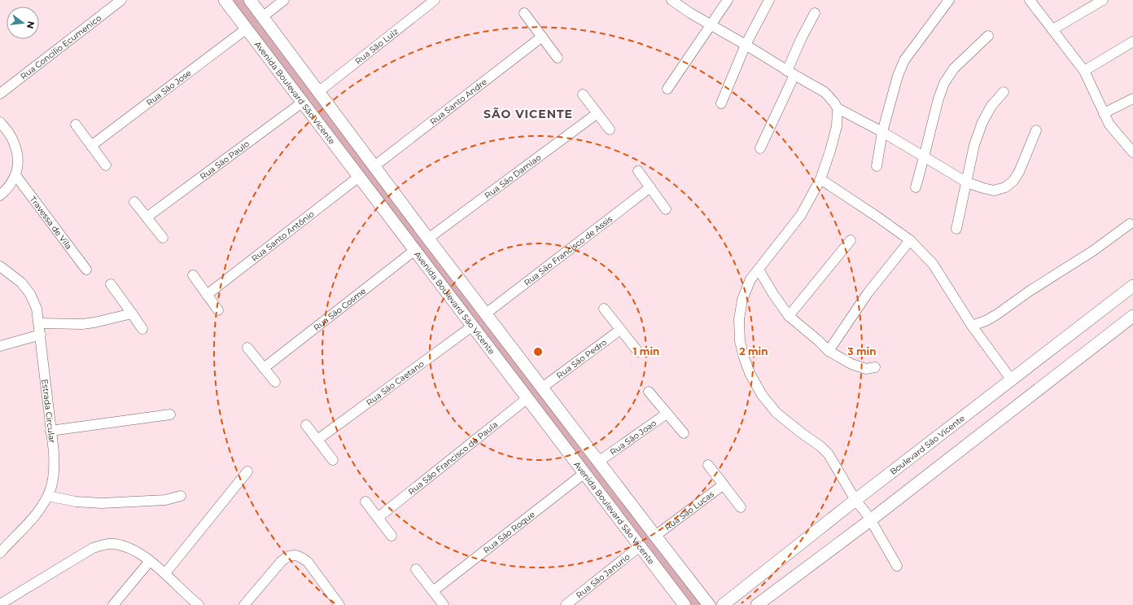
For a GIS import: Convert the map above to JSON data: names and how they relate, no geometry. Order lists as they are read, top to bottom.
{
  "streets": {
    "street": [
      "Rua Concilio Ecumenico",
      "Rua Sāo Luiz",
      "Rua Sāo Jose",
      "Avenida Boulevard São Vicente",
      "Rua Santo Andre",
      "Rua Sāo Paulo",
      "Rua Sāo Damiao",
      "Travessa de Vila",
      "Rua Santo Antônio",
      "Rua Sāo Francisco de Assis",
      "Rua Sāo Cosme",
      "Rua Sāo Pedro",
      "Rua Sāo Caetano",
      "Estrada Circular",
      "Rua Sāo Joao",
      "Boulevard São Vicente",
      "Rua Sāo Francisco de Paula",
      "Rua Sāo Lucas",
      "Rua Sāo Roque",
      "Rua Sāo Janurio"
    ]
  },
  "crossings": [
    ["Rua Sāo Luiz", "Avenida Boulevard São Vicente"],
    ["Rua Sāo Jose", "Avenida Boulevard São Vicente"],
    ["Avenida Boulevard São Vicente", "Rua Santo Andre"],
    ["Avenida Boulevard São Vicente", "Rua Sāo Paulo"],
    ["Avenida Boulevard São Vicente", "Rua Sāo Damiao"],
    ["Avenida Boulevard São Vicente", "Rua Santo Antônio"],
    ["Avenida Boulevard São Vicente", "Rua Sāo Francisco de Assis"],
    ["Avenida Boulevard São Vicente", "Rua Sāo Cosme"],
    ["Avenida Boulevard São Vicente", "Rua Sāo Pedro"],
    ["Avenida Boulevard São Vicente", "Rua Sāo Caetano"],
    ["Avenida Boulevard São Vicente", "Rua Sāo Joao"],
    ["Avenida Boulevard São Vicente", "Rua Sāo Francisco de Paula"],
    ["Avenida Boulevard São Vicente", "Rua Sāo Lucas"],
    ["Avenida Boulevard São Vicente", "Rua Sāo Roque"],
    ["Avenida Boulevard São Vicente", "Rua Sāo Janurio"]
  ],
  "districts": ["SÃO VICENTE"],
  "north": "right",
  "rings": ["1 min", "2 min", "3 min"]
}
